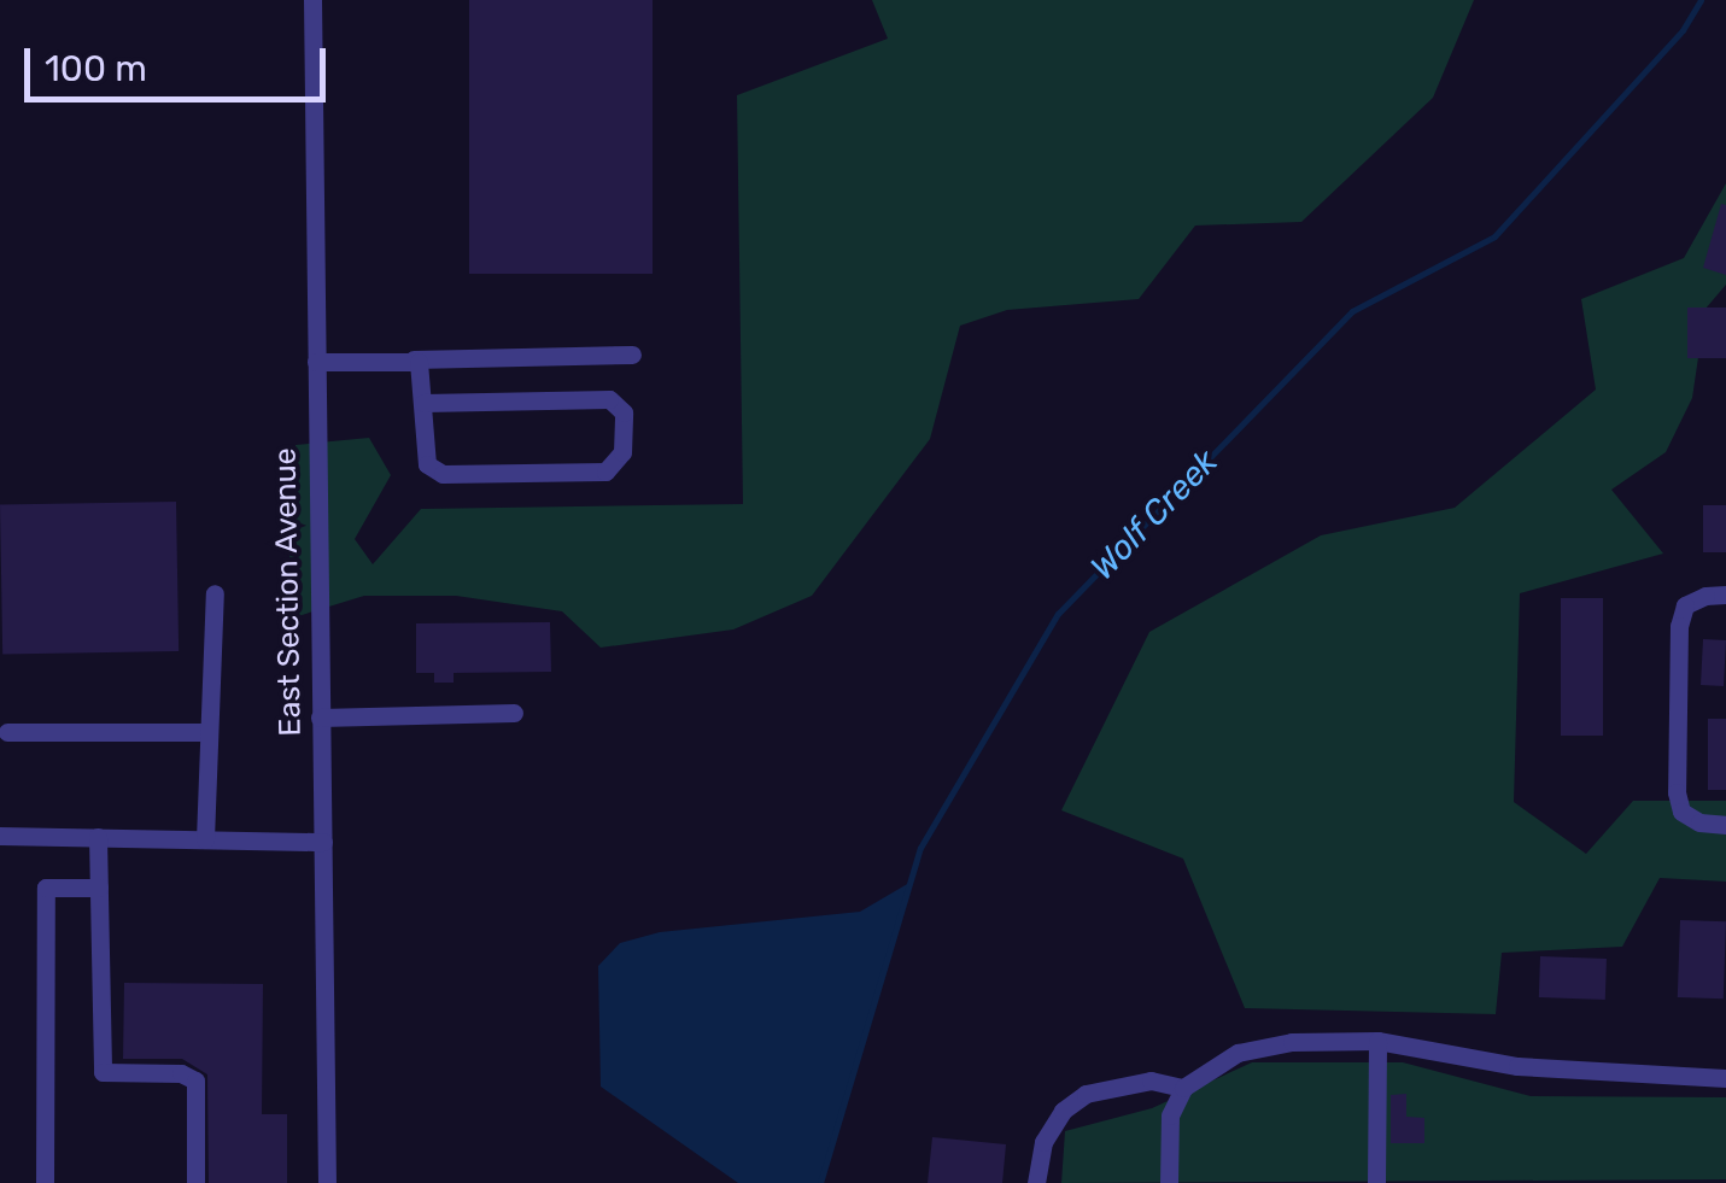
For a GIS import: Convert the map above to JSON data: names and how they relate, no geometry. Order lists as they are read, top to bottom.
{
  "streets": {
    "street": ["East Section Avenue"]
  },
  "water": ["Wolf Creek"],
  "scale_bar": "100 m"
}
